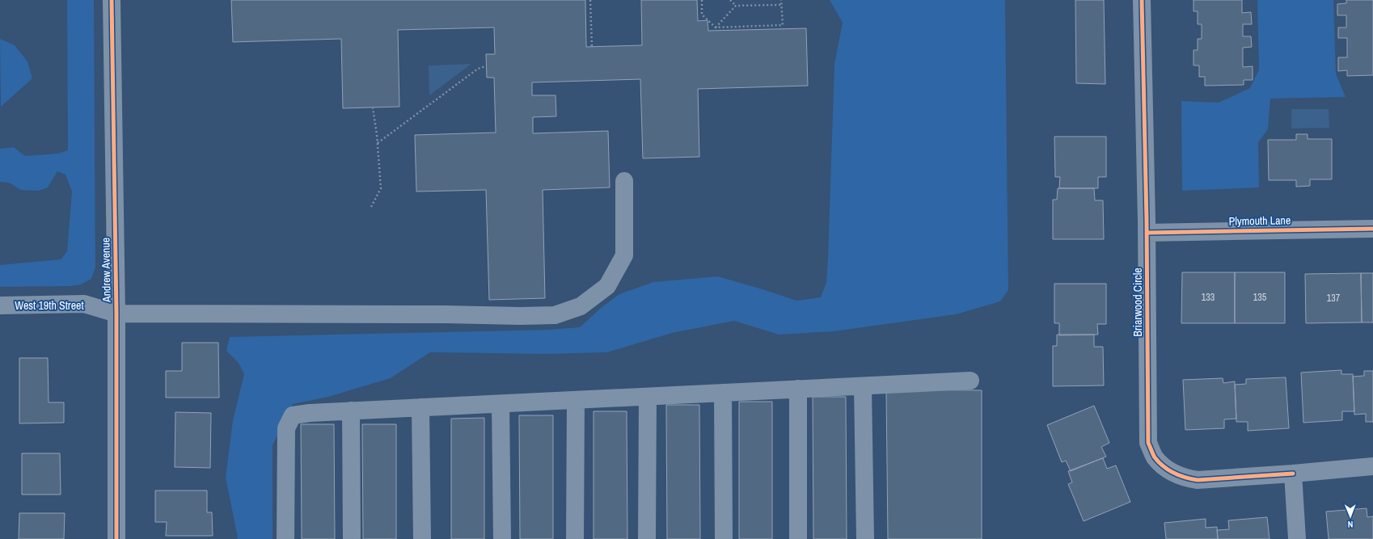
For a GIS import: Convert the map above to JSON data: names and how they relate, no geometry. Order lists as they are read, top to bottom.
{
  "streets": {
    "street": [
      "Plymouth Lane",
      "Andrew Avenue",
      "Briarwood Circle",
      "West 19th Street"
    ]
  },
  "crossings": [
    ["Plymouth Lane", "Briarwood Circle"],
    ["Andrew Avenue", "West 19th Street"]
  ],
  "house_numbers": ["133", "135", "137"],
  "north": "bottom"
}
